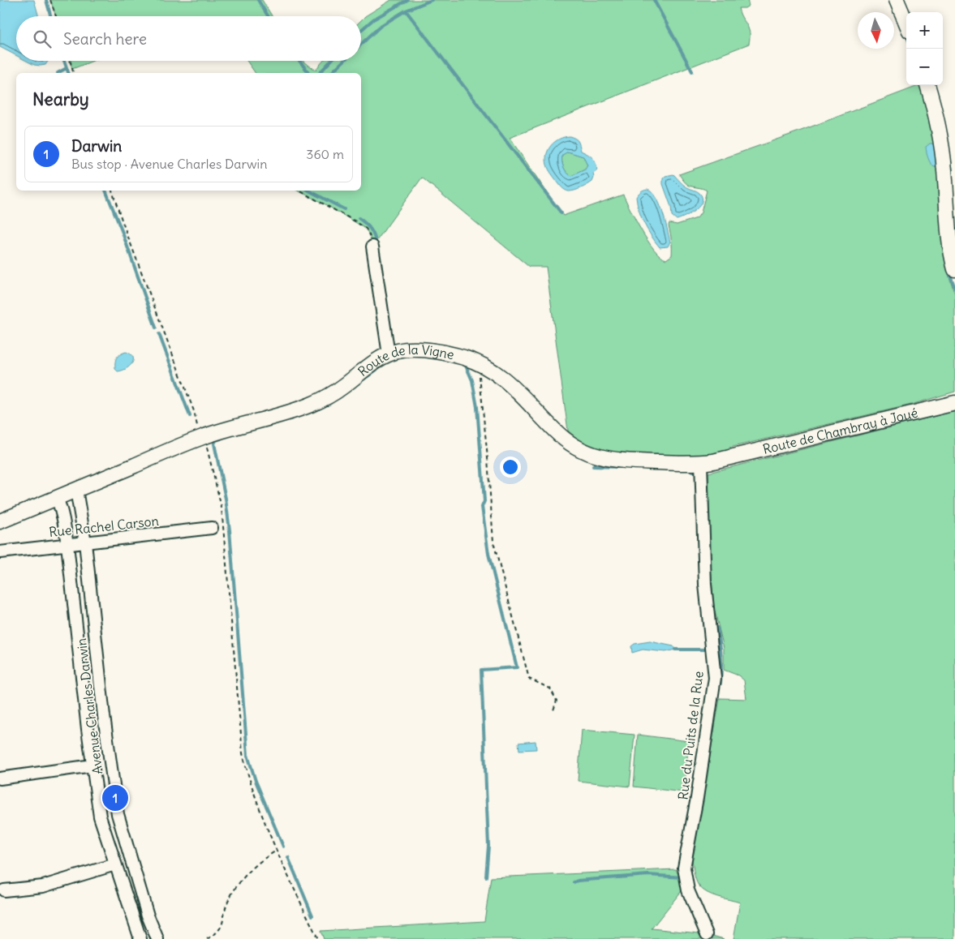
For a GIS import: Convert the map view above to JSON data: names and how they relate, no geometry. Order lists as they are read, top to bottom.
{
  "streets": {
    "street": [
      "Route de la Vigne",
      "Route de Chambray à Joué",
      "Rue Rachel Carson",
      "Avenue Charles Darwin",
      "Rue du Puits de la Rue"
    ]
  },
  "crossings": [
    ["Route de la Vigne", "Route de Chambray à Joué"],
    ["Route de la Vigne", "Avenue Charles Darwin"],
    ["Route de la Vigne", "Rue du Puits de la Rue"],
    ["Rue Rachel Carson", "Avenue Charles Darwin"]
  ],
  "north": "bottom",
  "page": {
    "map_buttons": ["+", "−"],
    "search": "Search here",
    "heading": "Nearby",
    "list": [
      {
        "mark": "1",
        "name": "Darwin",
        "note": "Bus stop · Avenue Charles Darwin",
        "value": "360 m"
      }
    ],
    "pins": "1"
  }
}
